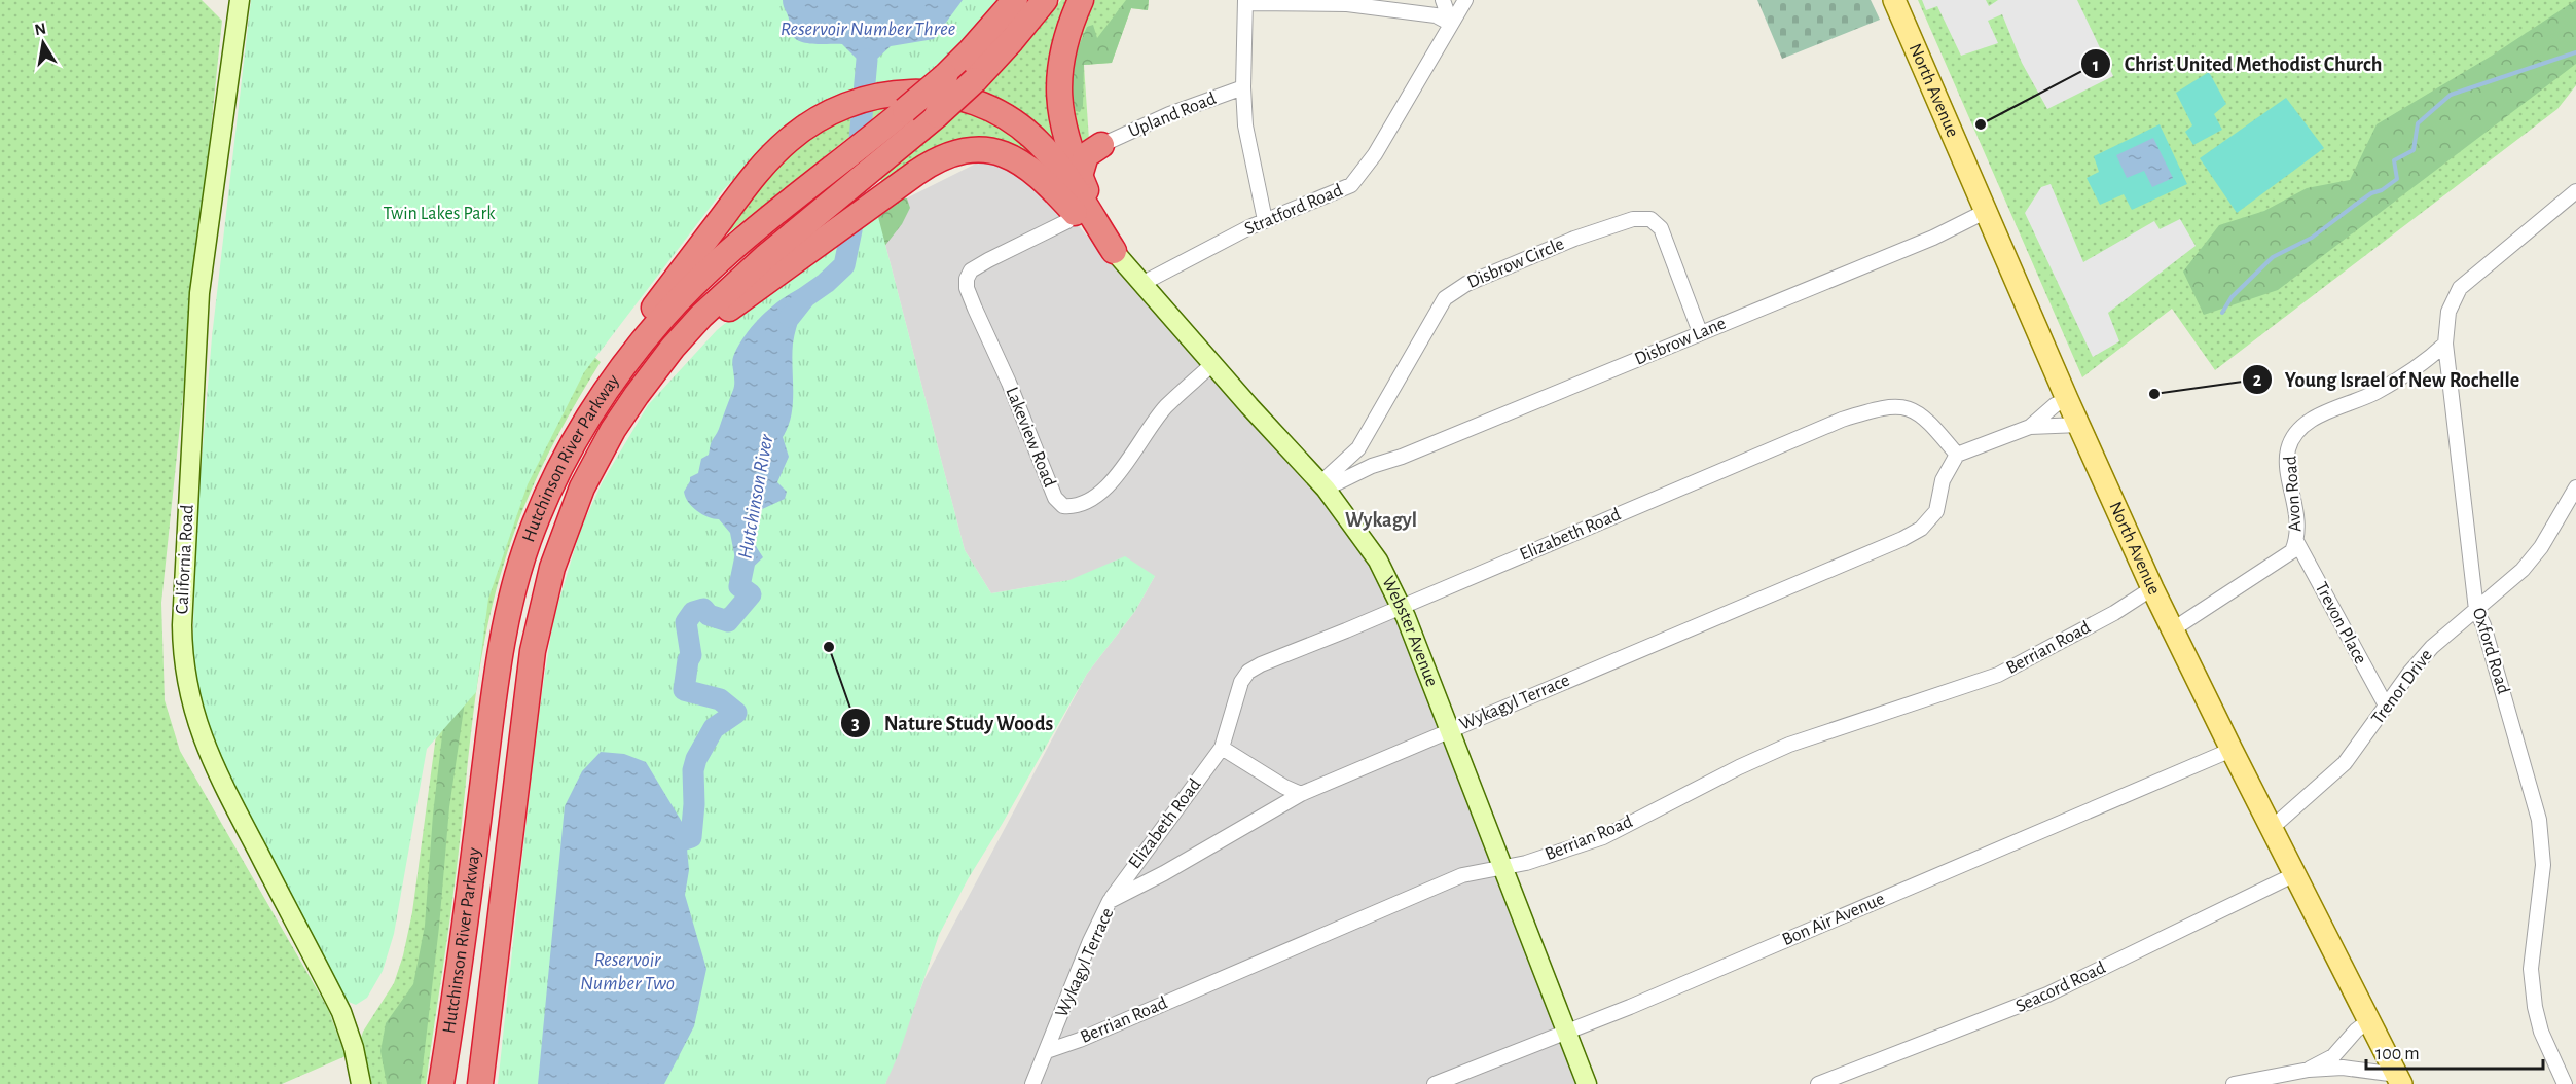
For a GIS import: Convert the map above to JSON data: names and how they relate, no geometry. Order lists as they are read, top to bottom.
{
  "streets": {
    "highway": ["Hutchinson River Parkway"],
    "main road": ["North Avenue", "California Road", "Webster Avenue"],
    "street": [
      "Upland Road",
      "Stratford Road",
      "Disbrow Circle",
      "Disbrow Lane",
      "Lakeview Road",
      "Avon Road",
      "Elizabeth Road",
      "Trevon Place",
      "Berrian Road",
      "Oxford Road",
      "Trenor Drive",
      "Wykagyl Terrace",
      "Bon Air Avenue",
      "Seacord Road"
    ]
  },
  "crossings": [
    ["North Avenue", "Disbrow Lane"],
    ["North Avenue", "Avon Road"],
    ["North Avenue", "Berrian Road"],
    ["North Avenue", "Trenor Drive"],
    ["North Avenue", "Bon Air Avenue"],
    ["North Avenue", "Seacord Road"],
    ["Stratford Road", "Webster Avenue"],
    ["Disbrow Circle", "Disbrow Lane"],
    ["Disbrow Circle", "Webster Avenue"],
    ["Disbrow Lane", "Webster Avenue"],
    ["Lakeview Road", "Webster Avenue"],
    ["Avon Road", "Trevon Place"],
    ["Avon Road", "Oxford Road"],
    ["Elizabeth Road", "Webster Avenue"],
    ["Elizabeth Road", "Wykagyl Terrace"],
    ["Trevon Place", "Trenor Drive"],
    ["Webster Avenue", "Berrian Road"],
    ["Webster Avenue", "Wykagyl Terrace"],
    ["Webster Avenue", "Bon Air Avenue"],
    ["Berrian Road", "Wykagyl Terrace"],
    ["Oxford Road", "Trenor Drive"]
  ],
  "districts": ["Wykagyl"],
  "water": ["Reservoir Number Three", "Hutchinson River", "Reservoir Number Two"],
  "parks": ["Twin Lakes Park"],
  "places": ["Christ United Methodist Church", "Young Israel of New Rochelle", "Nature Study Woods"],
  "scale_bar": "100 m",
  "north": "top"
}
